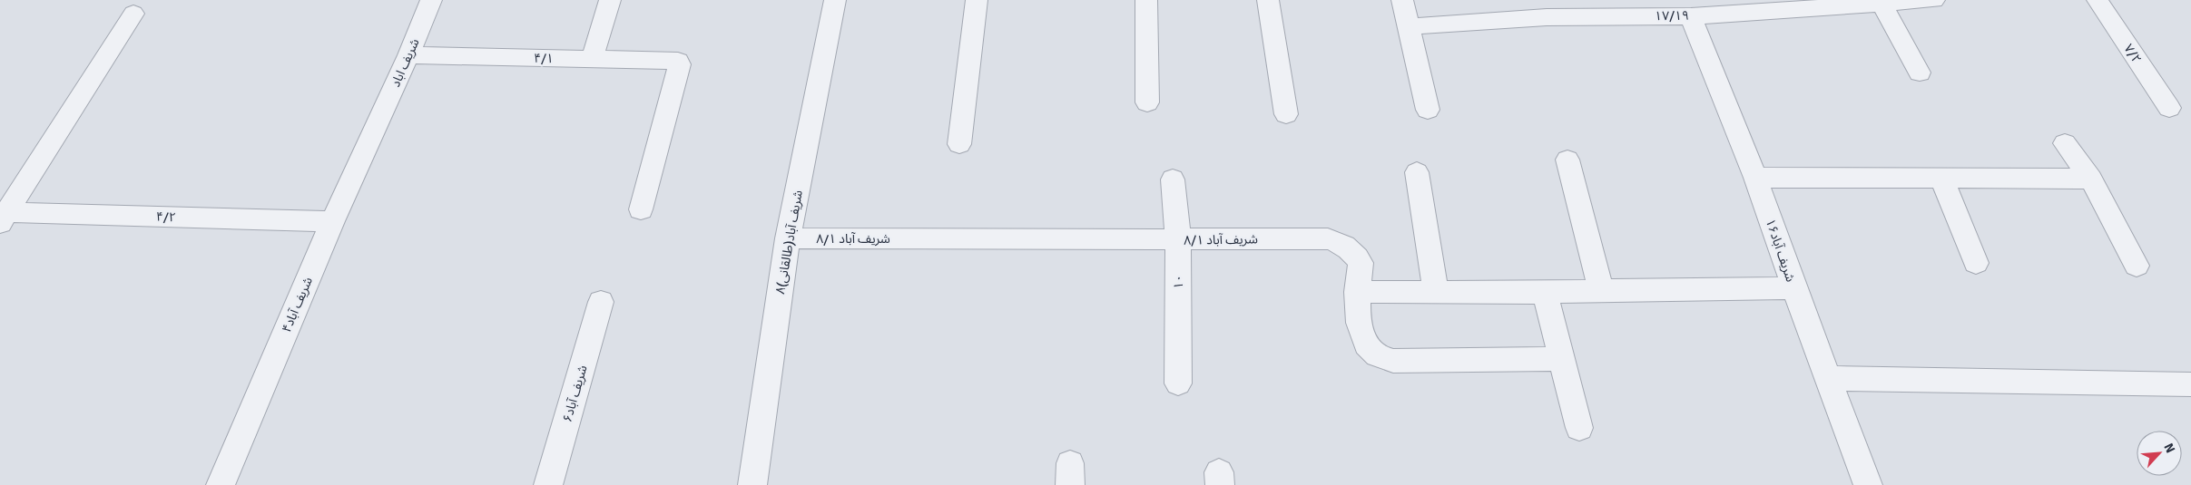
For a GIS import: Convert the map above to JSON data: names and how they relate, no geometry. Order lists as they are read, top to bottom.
{
  "streets": {
    "street": [
      "۱۷/۱۹",
      "۷/۲",
      "۴/۱",
      "شریف اباد",
      "۴/۲",
      "شریف آباد ۸/۱",
      "۸شریف آباد(طالقانی)",
      "شریف آباد۱۶",
      "۱۰",
      "۴شریف آباد",
      "شریف آباد۶"
    ]
  },
  "crossings": [
    ["۱۷/۱۹", "شریف آباد۱۶"],
    ["۴/۱", "شریف اباد"],
    ["شریف اباد", "۴شریف آباد"],
    ["۴/۲", "۴شریف آباد"],
    ["شریف آباد ۸/۱", "۸شریف آباد(طالقانی)"],
    ["شریف آباد ۸/۱", "۱۰"]
  ],
  "north": "top right"
}
